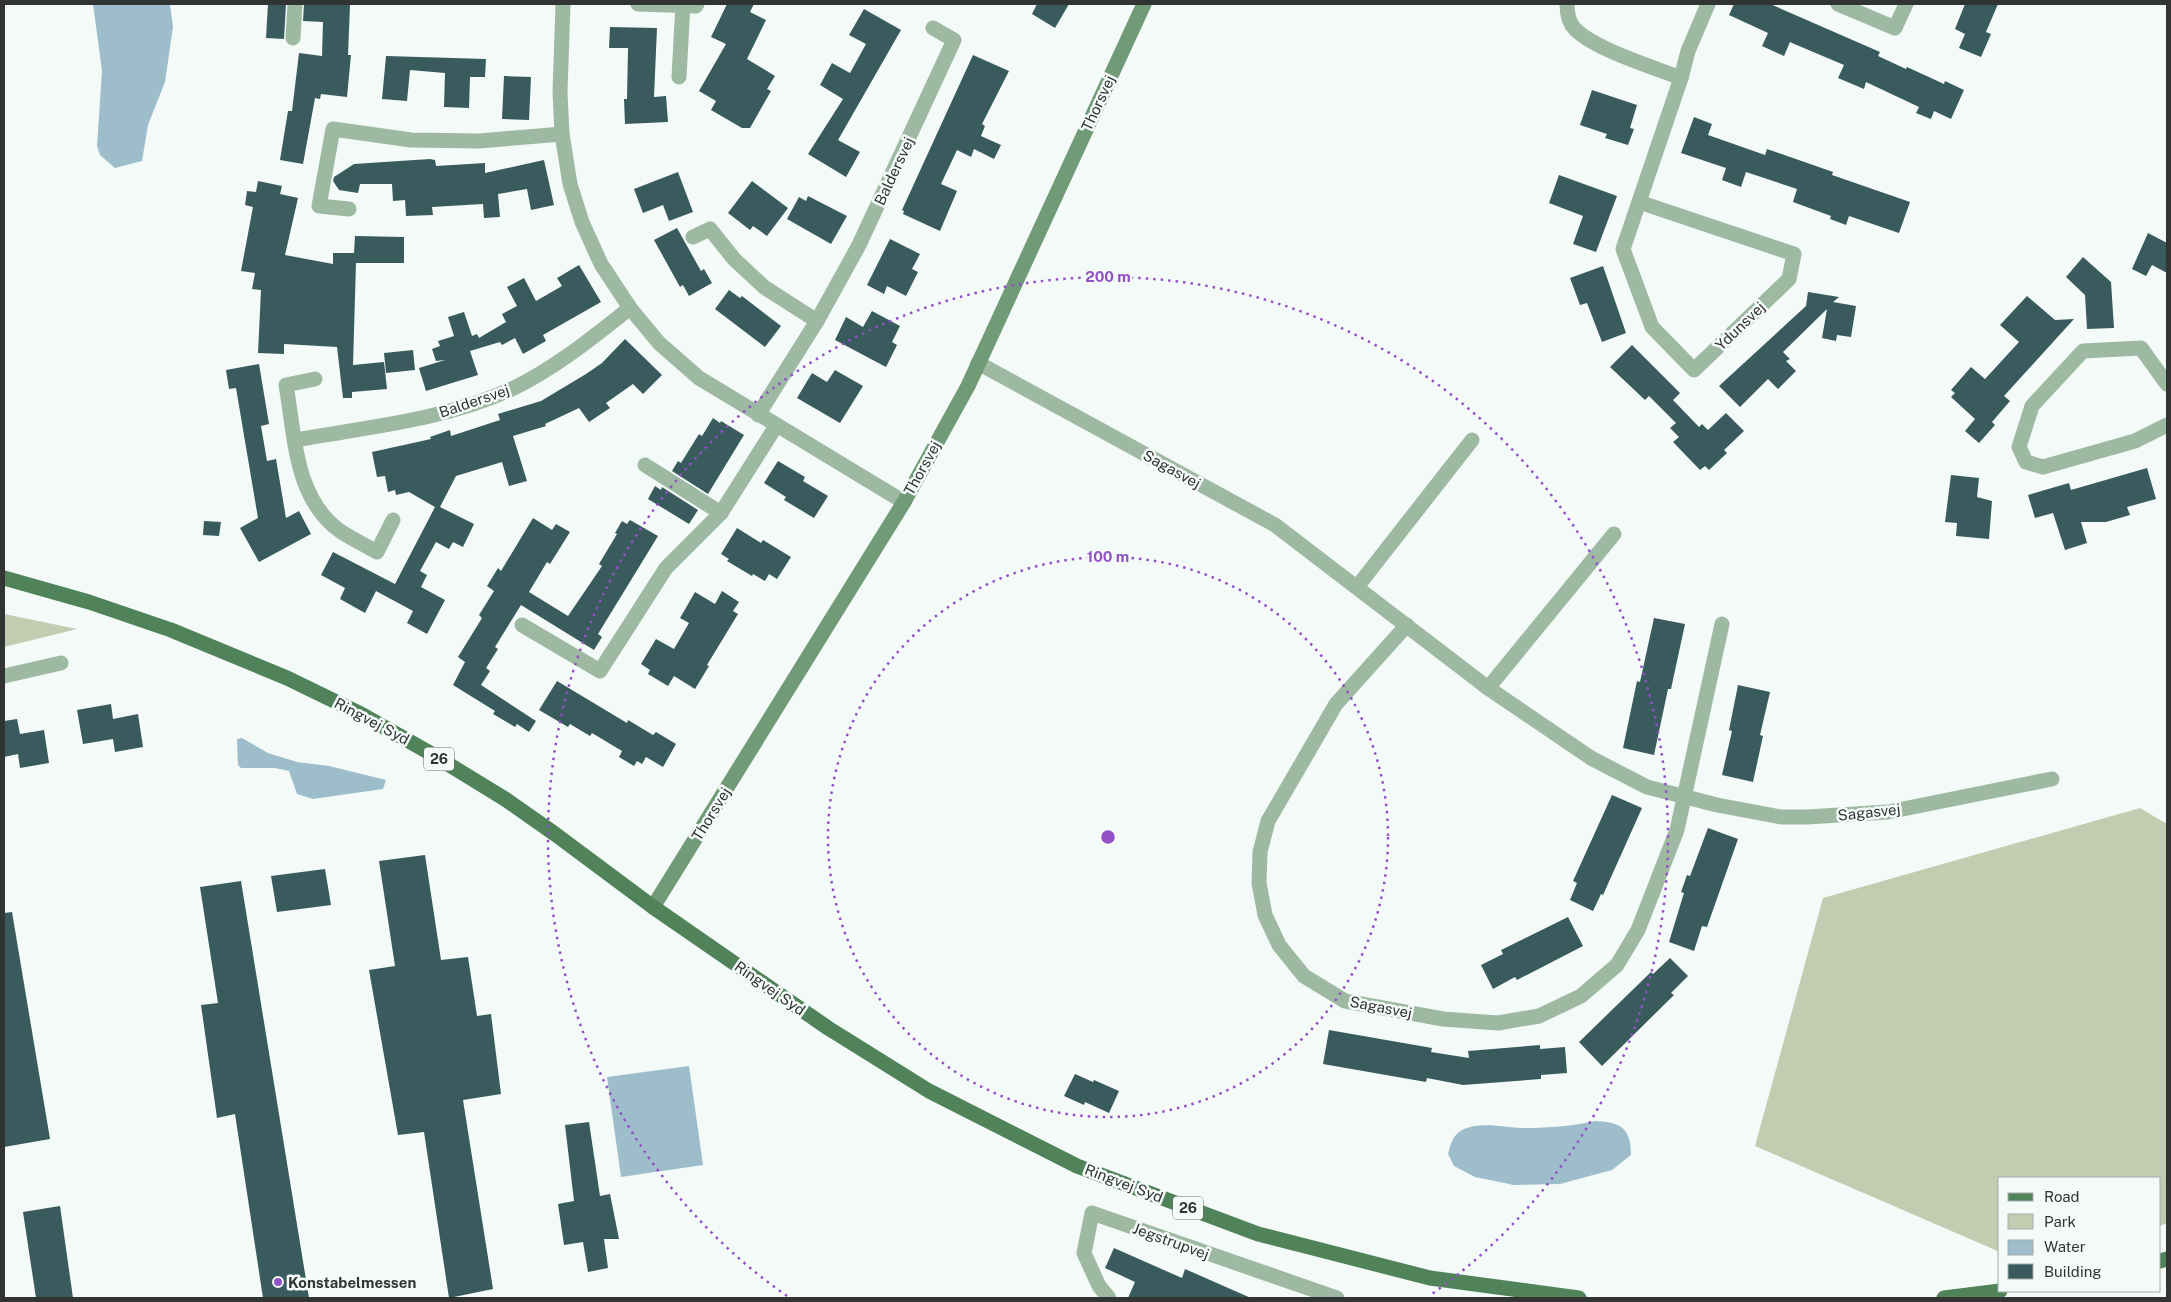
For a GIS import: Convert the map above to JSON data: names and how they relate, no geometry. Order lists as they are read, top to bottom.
{
  "streets": {
    "main road": ["Ringvej Syd", "26"],
    "street": [
      "Thorsvej",
      "Baldersvej",
      "Ydunsvej",
      "Sagasvej",
      "Jegstrupvej"
    ]
  },
  "crossings": [
    ["Thorsvej", "Sagasvej"],
    ["Thorsvej", "Ringvej Syd"]
  ],
  "places": ["Konstabelmessen"],
  "legend": [
    "Road",
    "Park",
    "Water",
    "Building"
  ],
  "rings": ["200 m", "100 m"]
}
